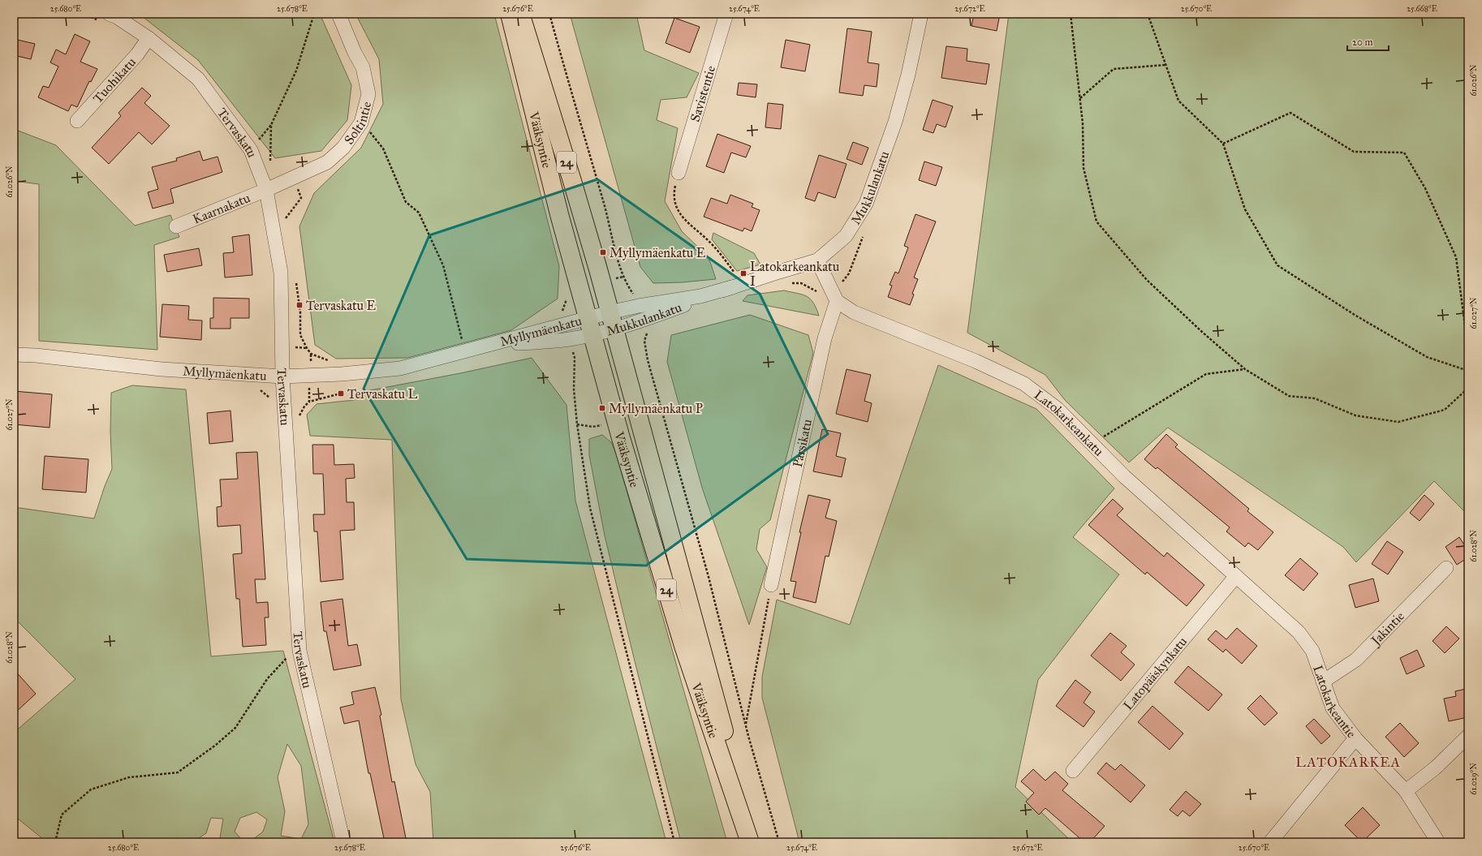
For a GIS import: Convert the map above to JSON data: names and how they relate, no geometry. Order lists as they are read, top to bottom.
{
  "streets": {
    "highway": ["Vääksyntie", "24"],
    "street": [
      "Tuohikatu",
      "Savistentie",
      "Soltintie",
      "Tervaskatu",
      "Mukkulankatu",
      "Kaarnakatu",
      "Myllymäenkatu",
      "Latokarkeankatu",
      "Parsikatu",
      "Jakintie",
      "Latopääskynkatu",
      "Latokarkeantie"
    ]
  },
  "crossings": [
    ["Tuohikatu", "Tervaskatu"],
    ["Soltintie", "Tervaskatu"],
    ["Soltintie", "Kaarnakatu"],
    ["Tervaskatu", "Kaarnakatu"],
    ["Tervaskatu", "Myllymäenkatu"],
    ["Vääksyntie", "Mukkulankatu"],
    ["Vääksyntie", "Myllymäenkatu"],
    ["Mukkulankatu", "Myllymäenkatu"],
    ["Latokarkeankatu", "Parsikatu"],
    ["Latokarkeankatu", "Latopääskynkatu"],
    ["Latokarkeankatu", "Latokarkeantie"],
    ["Jakintie", "Latokarkeantie"]
  ],
  "districts": ["LATOKARKEA"],
  "places": {
    "transit": [
      "Myllymäenkatu E",
      "Latokarkeankatu I",
      "Tervaskatu E",
      "Tervaskatu L",
      "Myllymäenkatu P"
    ]
  },
  "scale_bar": "20 m",
  "coordinates": [
    "25.680°E",
    "25.678°E",
    "25.676°E",
    "25.674°E",
    "25.672°E",
    "25.670°E",
    "25.668°E",
    "61.026°N",
    "61.027°N",
    "61.028°N",
    "61.029°N"
  ]
}
